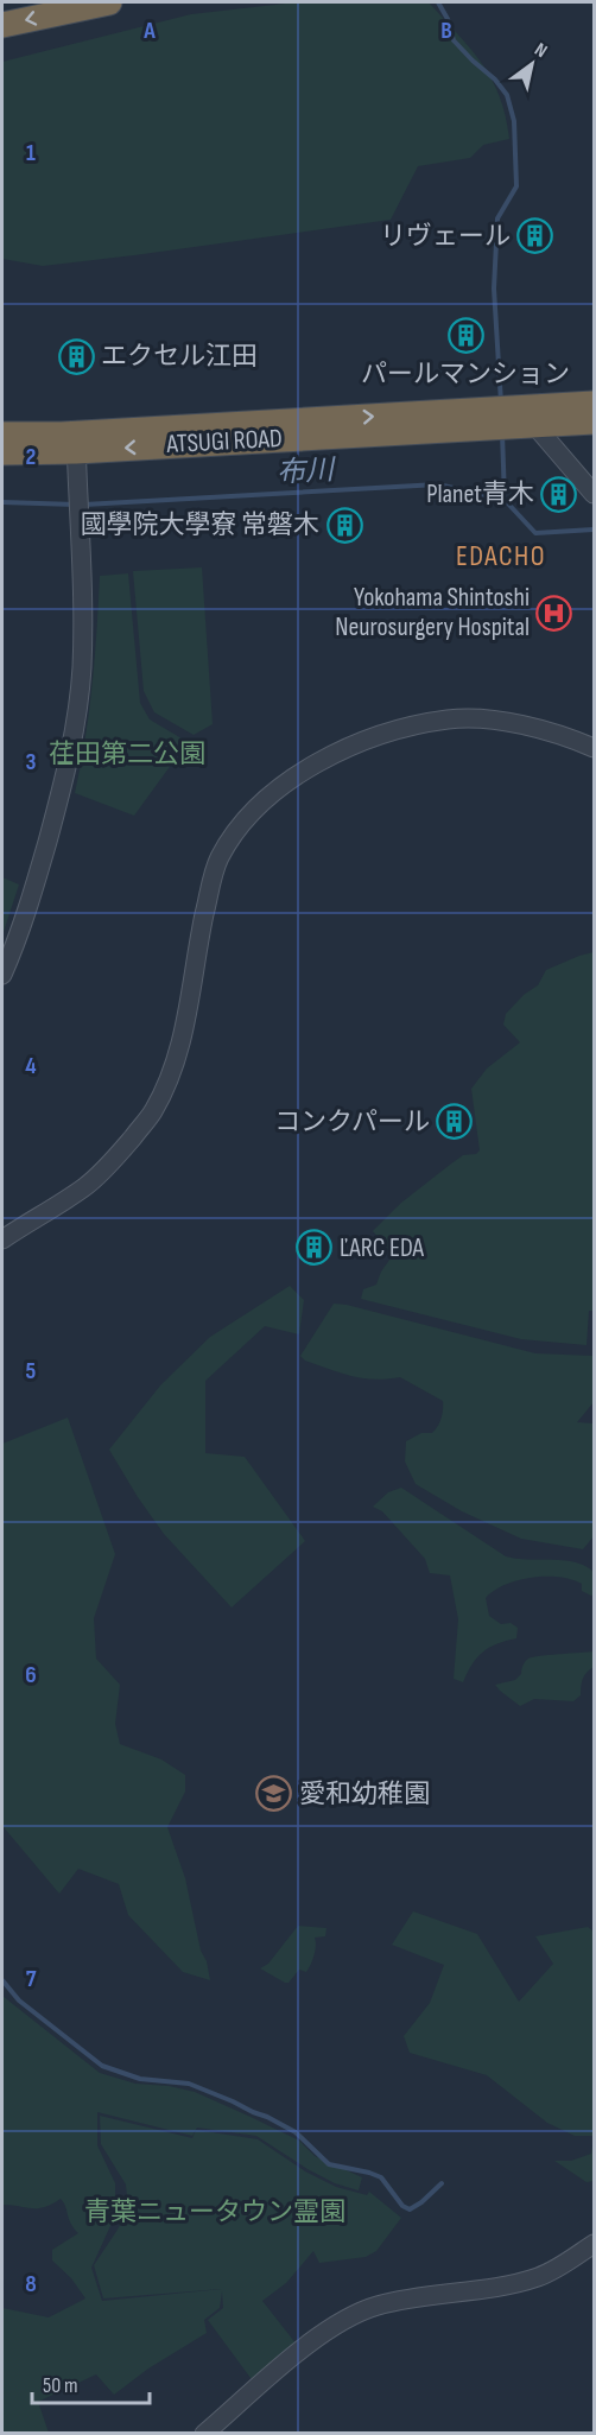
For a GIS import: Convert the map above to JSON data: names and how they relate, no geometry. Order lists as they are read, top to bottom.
{
  "streets": {
    "highway": ["ATSUGI ROAD"]
  },
  "districts": ["EDACHO"],
  "water": ["布川"],
  "parks": ["荏田第二公園", "青葉ニュータウン霊園"],
  "places": {
    "building": [
      "リヴェール",
      "パールマンション",
      "エクセル江田",
      "Planet青木",
      "國學院大學寮 常磐木",
      "コンクパール",
      "ĽARC EDA"
    ],
    "hospital": ["Yokohama Shintoshi Neurosurgery Hospital"],
    "school or university": ["愛和幼稚園"]
  },
  "scale_bar": "50 m",
  "north": "top right",
  "grid": {
    "columns": ["A", "B"],
    "rows": [
      "1",
      "2",
      "3",
      "4",
      "5",
      "6",
      "7",
      "8"
    ]
  }
}
